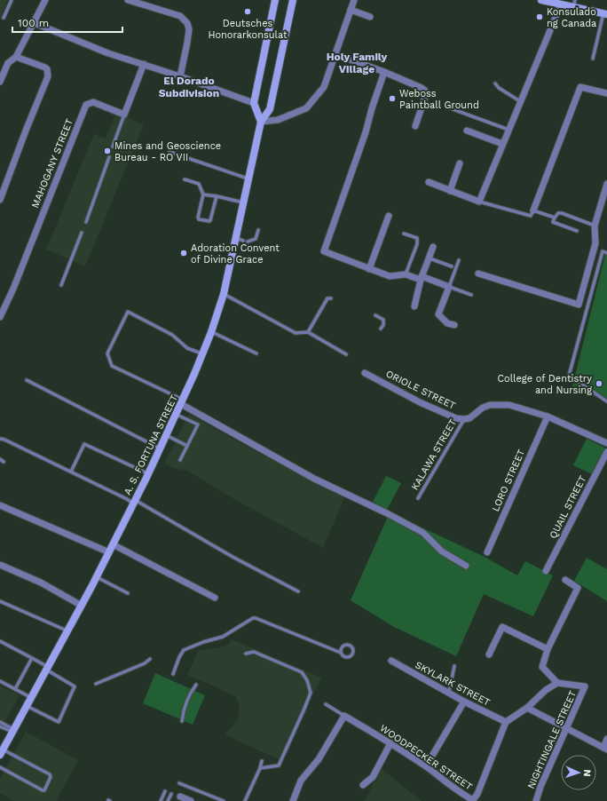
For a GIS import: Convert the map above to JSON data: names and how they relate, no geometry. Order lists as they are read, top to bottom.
{
  "streets": {
    "main road": ["A. S. FORTUNA STREET"],
    "street": [
      "MAHOGANY STREET",
      "ORIOLE STREET",
      "LORO STREET",
      "QUAIL STREET",
      "SKYLARK STREET",
      "NIGHTINGALE STREET",
      "WOODPECKER STREET"
    ],
    "lane": ["KALAWA STREET"]
  },
  "crossings": [
    ["ORIOLE STREET", "KALAWA STREET"],
    ["ORIOLE STREET", "LORO STREET"],
    ["SKYLARK STREET", "WOODPECKER STREET"]
  ],
  "districts": ["Holy Family Village", "El Dorado Subdivision"],
  "places": [
    "Deutsches Honorarkonsulat",
    "Konsulado ng Canada",
    "Weboss Paintball Ground",
    "Mines and Geoscience Bureau - RO VII",
    "Adoration Convent of Divine Grace",
    "College of Dentistry and Nursing"
  ],
  "scale_bar": "100 m",
  "north": "right"
}
